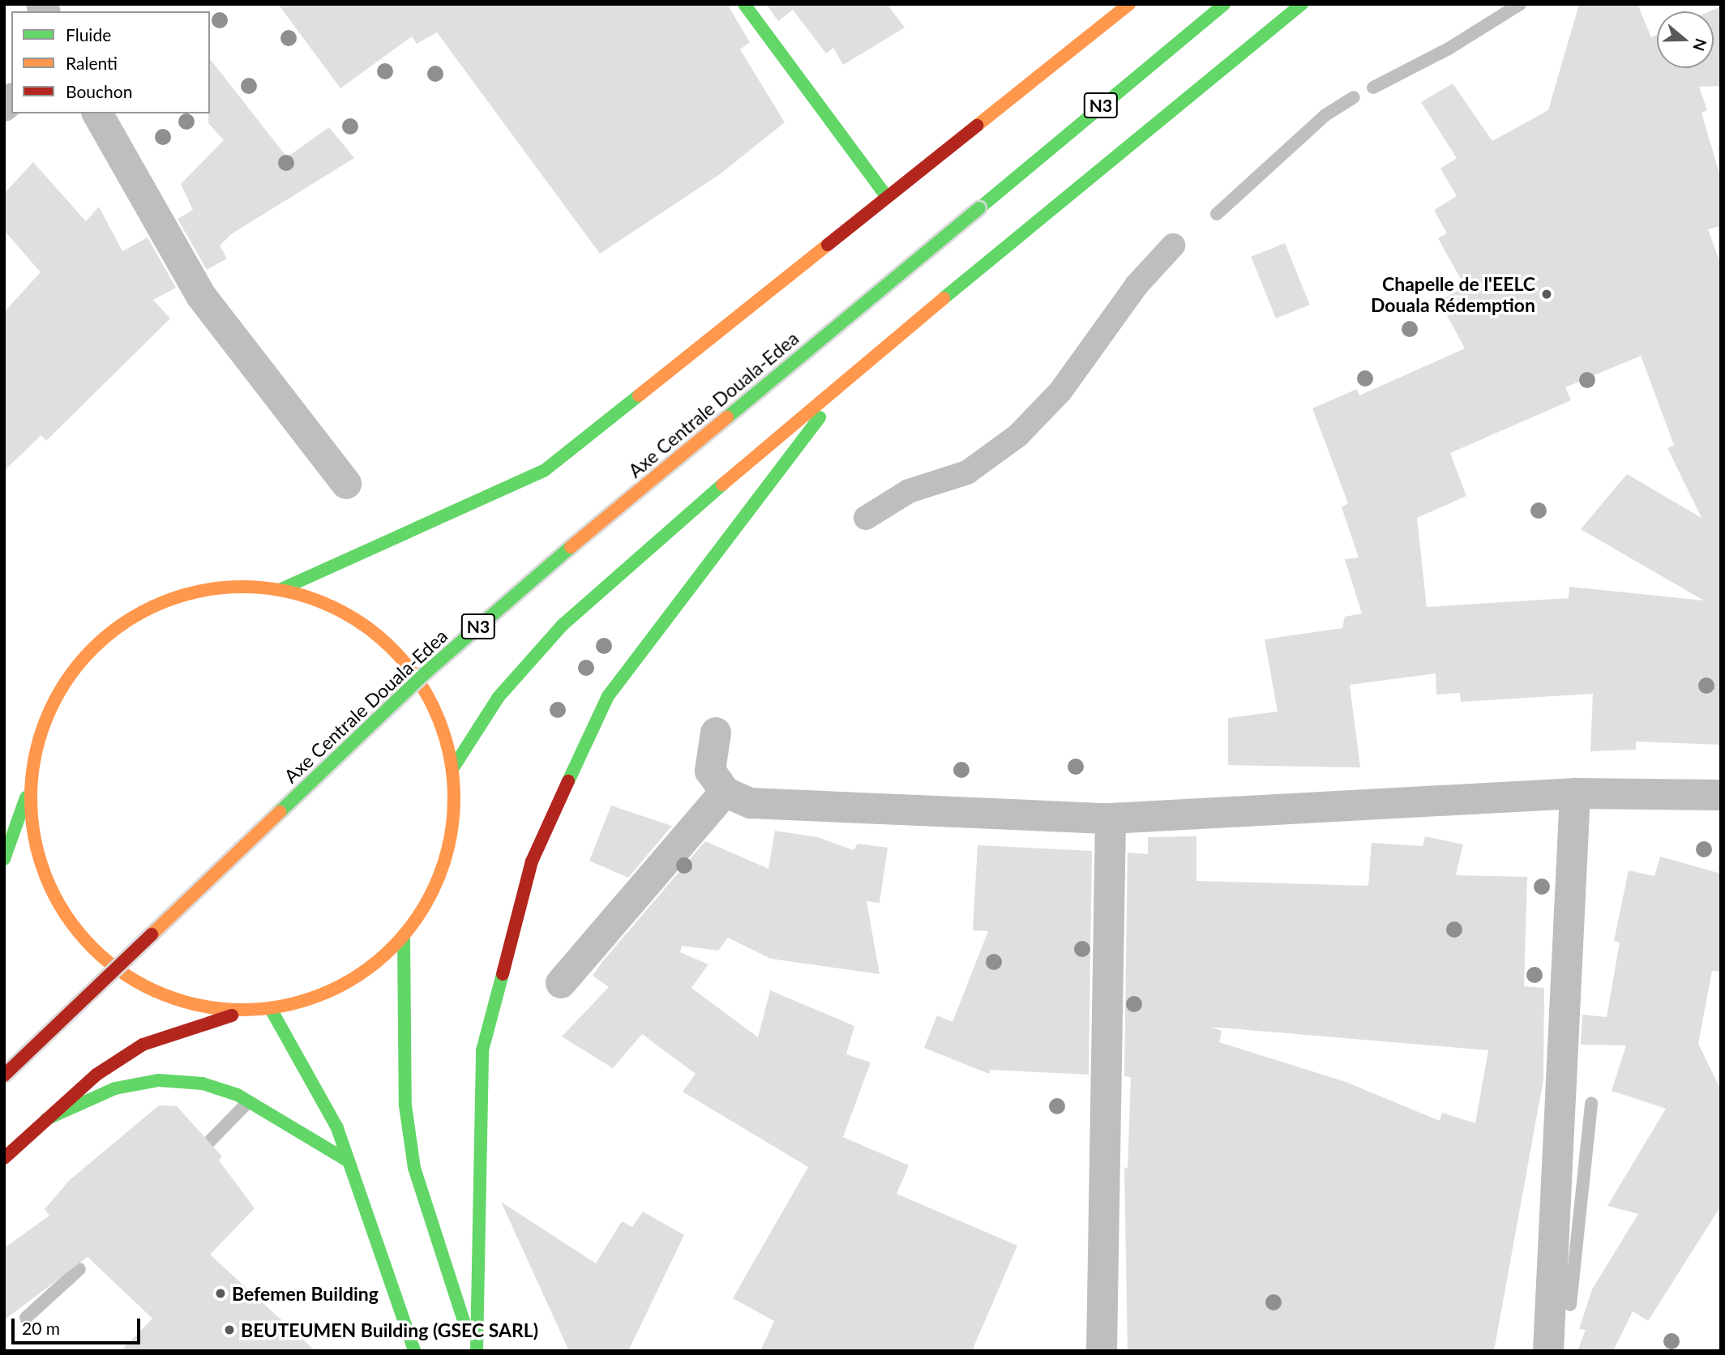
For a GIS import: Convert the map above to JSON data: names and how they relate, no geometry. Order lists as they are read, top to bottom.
{
  "streets": {
    "main road": ["N3", "Axe Centrale Douala-Edea"]
  },
  "places": ["Chapelle de l'EELC Douala Rédemption", "Befemen Building", "BEUTEUMEN Building (GSEC SARL)"],
  "legend": ["Fluide", "Ralenti", "Bouchon"],
  "scale_bar": "20 m",
  "north": "right"
}
